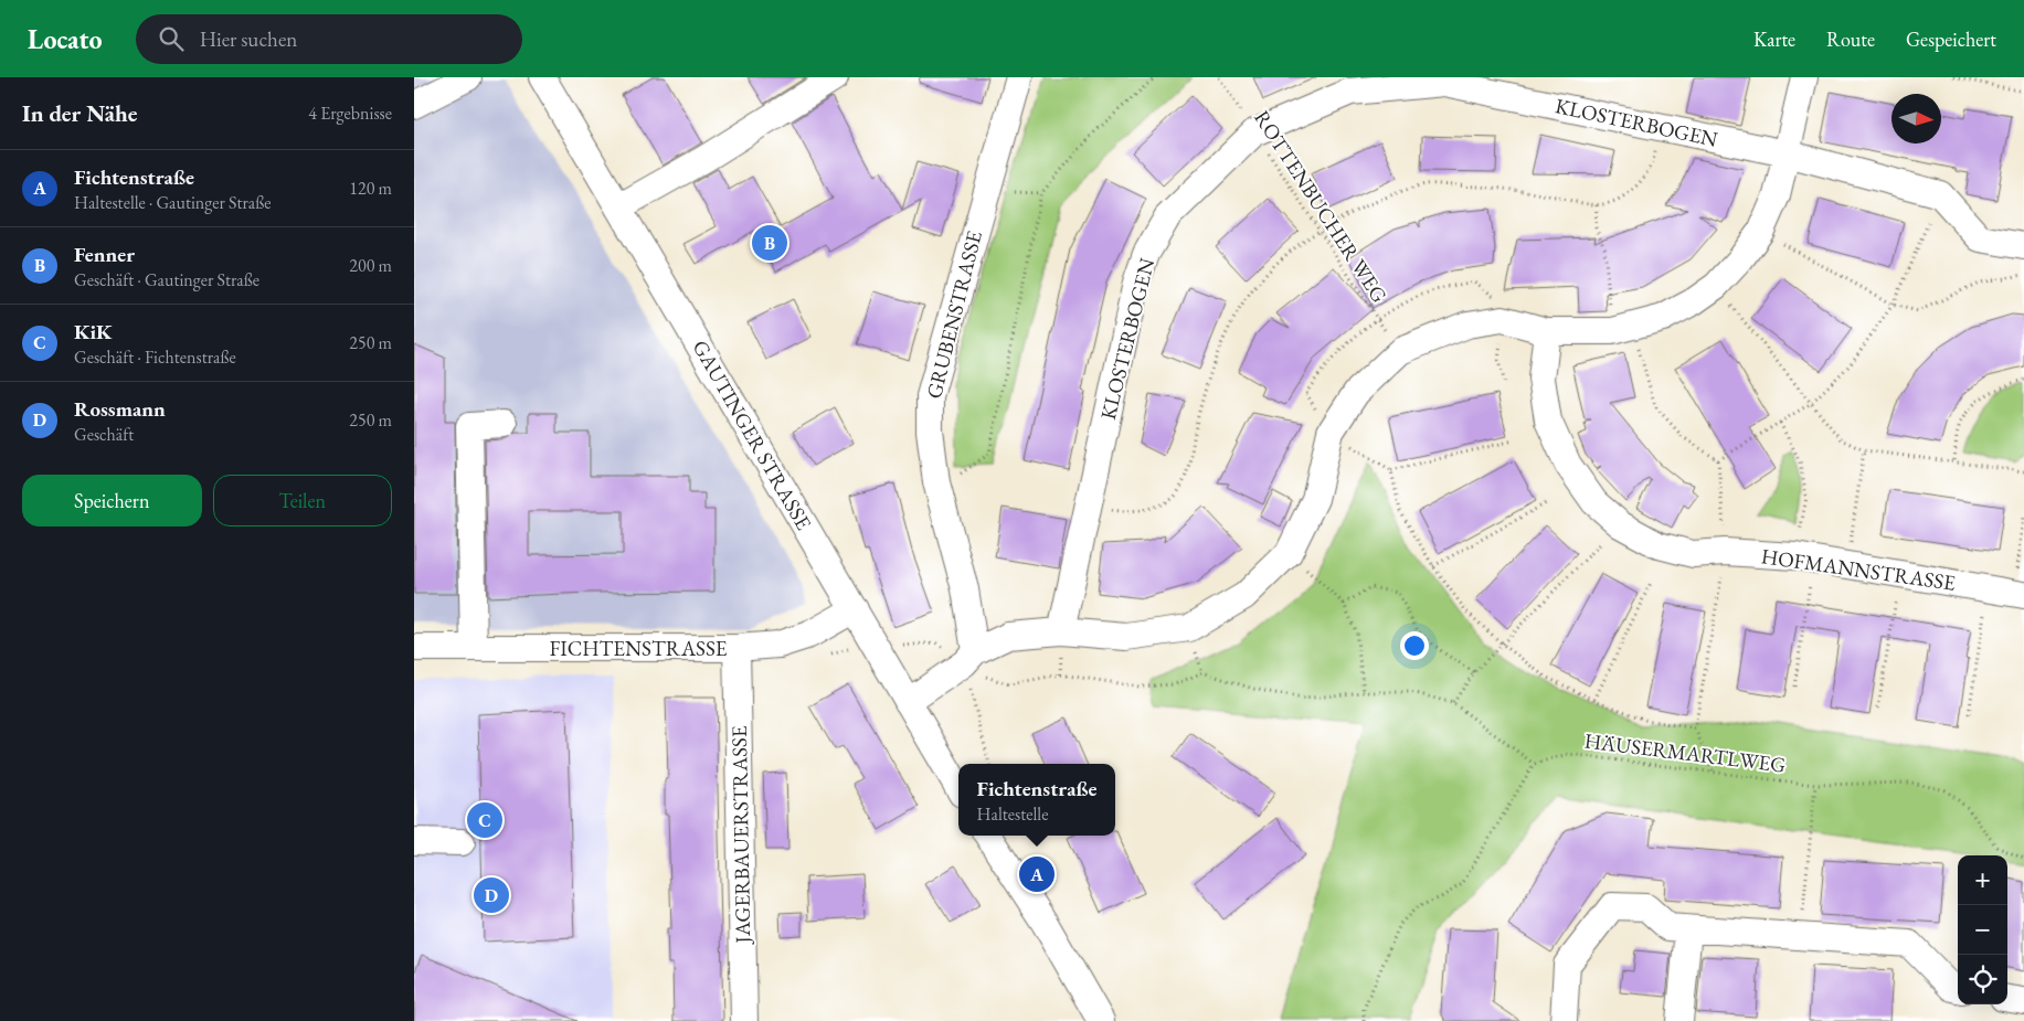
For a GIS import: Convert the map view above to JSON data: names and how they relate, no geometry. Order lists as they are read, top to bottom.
{
  "streets": {
    "street": [
      "KLOSTERBOGEN",
      "GRUBENSTRASSE",
      "GAUTINGER STRASSE",
      "HOFMANNSTRASSE",
      "FICHTENSTRASSE",
      "JAGERBAUERSTRASSE"
    ],
    "path": ["ROTTENBUCHER WEG", "HÄUSERMARTLWEG"]
  },
  "crossings": [
    ["KLOSTERBOGEN", "ROTTENBUCHER WEG"],
    ["GAUTINGER STRASSE", "FICHTENSTRASSE"],
    ["FICHTENSTRASSE", "JAGERBAUERSTRASSE"]
  ],
  "north": "right",
  "page": {
    "header": "Locato",
    "search": "Hier suchen",
    "nav": ["Karte", "Route", "Gespeichert"],
    "heading": ["In der Nähe", "4 Ergebnisse"],
    "list": [
      {
        "mark": "A",
        "name": "Fichtenstraße",
        "note": "Haltestelle · Gautinger Straße",
        "value": "120 m"
      },
      {
        "mark": "B",
        "name": "Fenner",
        "note": "Geschäft · Gautinger Straße",
        "value": "200 m"
      },
      {
        "mark": "C",
        "name": "KiK",
        "note": "Geschäft · Fichtenstraße",
        "value": "250 m"
      },
      {
        "mark": "D",
        "name": "Rossmann",
        "note": "Geschäft",
        "value": "250 m"
      }
    ],
    "pins": [
      "B",
      "C",
      "A",
      "D"
    ],
    "buttons": ["Speichern", "Teilen"],
    "popup": ["Fichtenstraße", "Haltestelle"],
    "map_buttons": ["+", "−"]
  }
}
